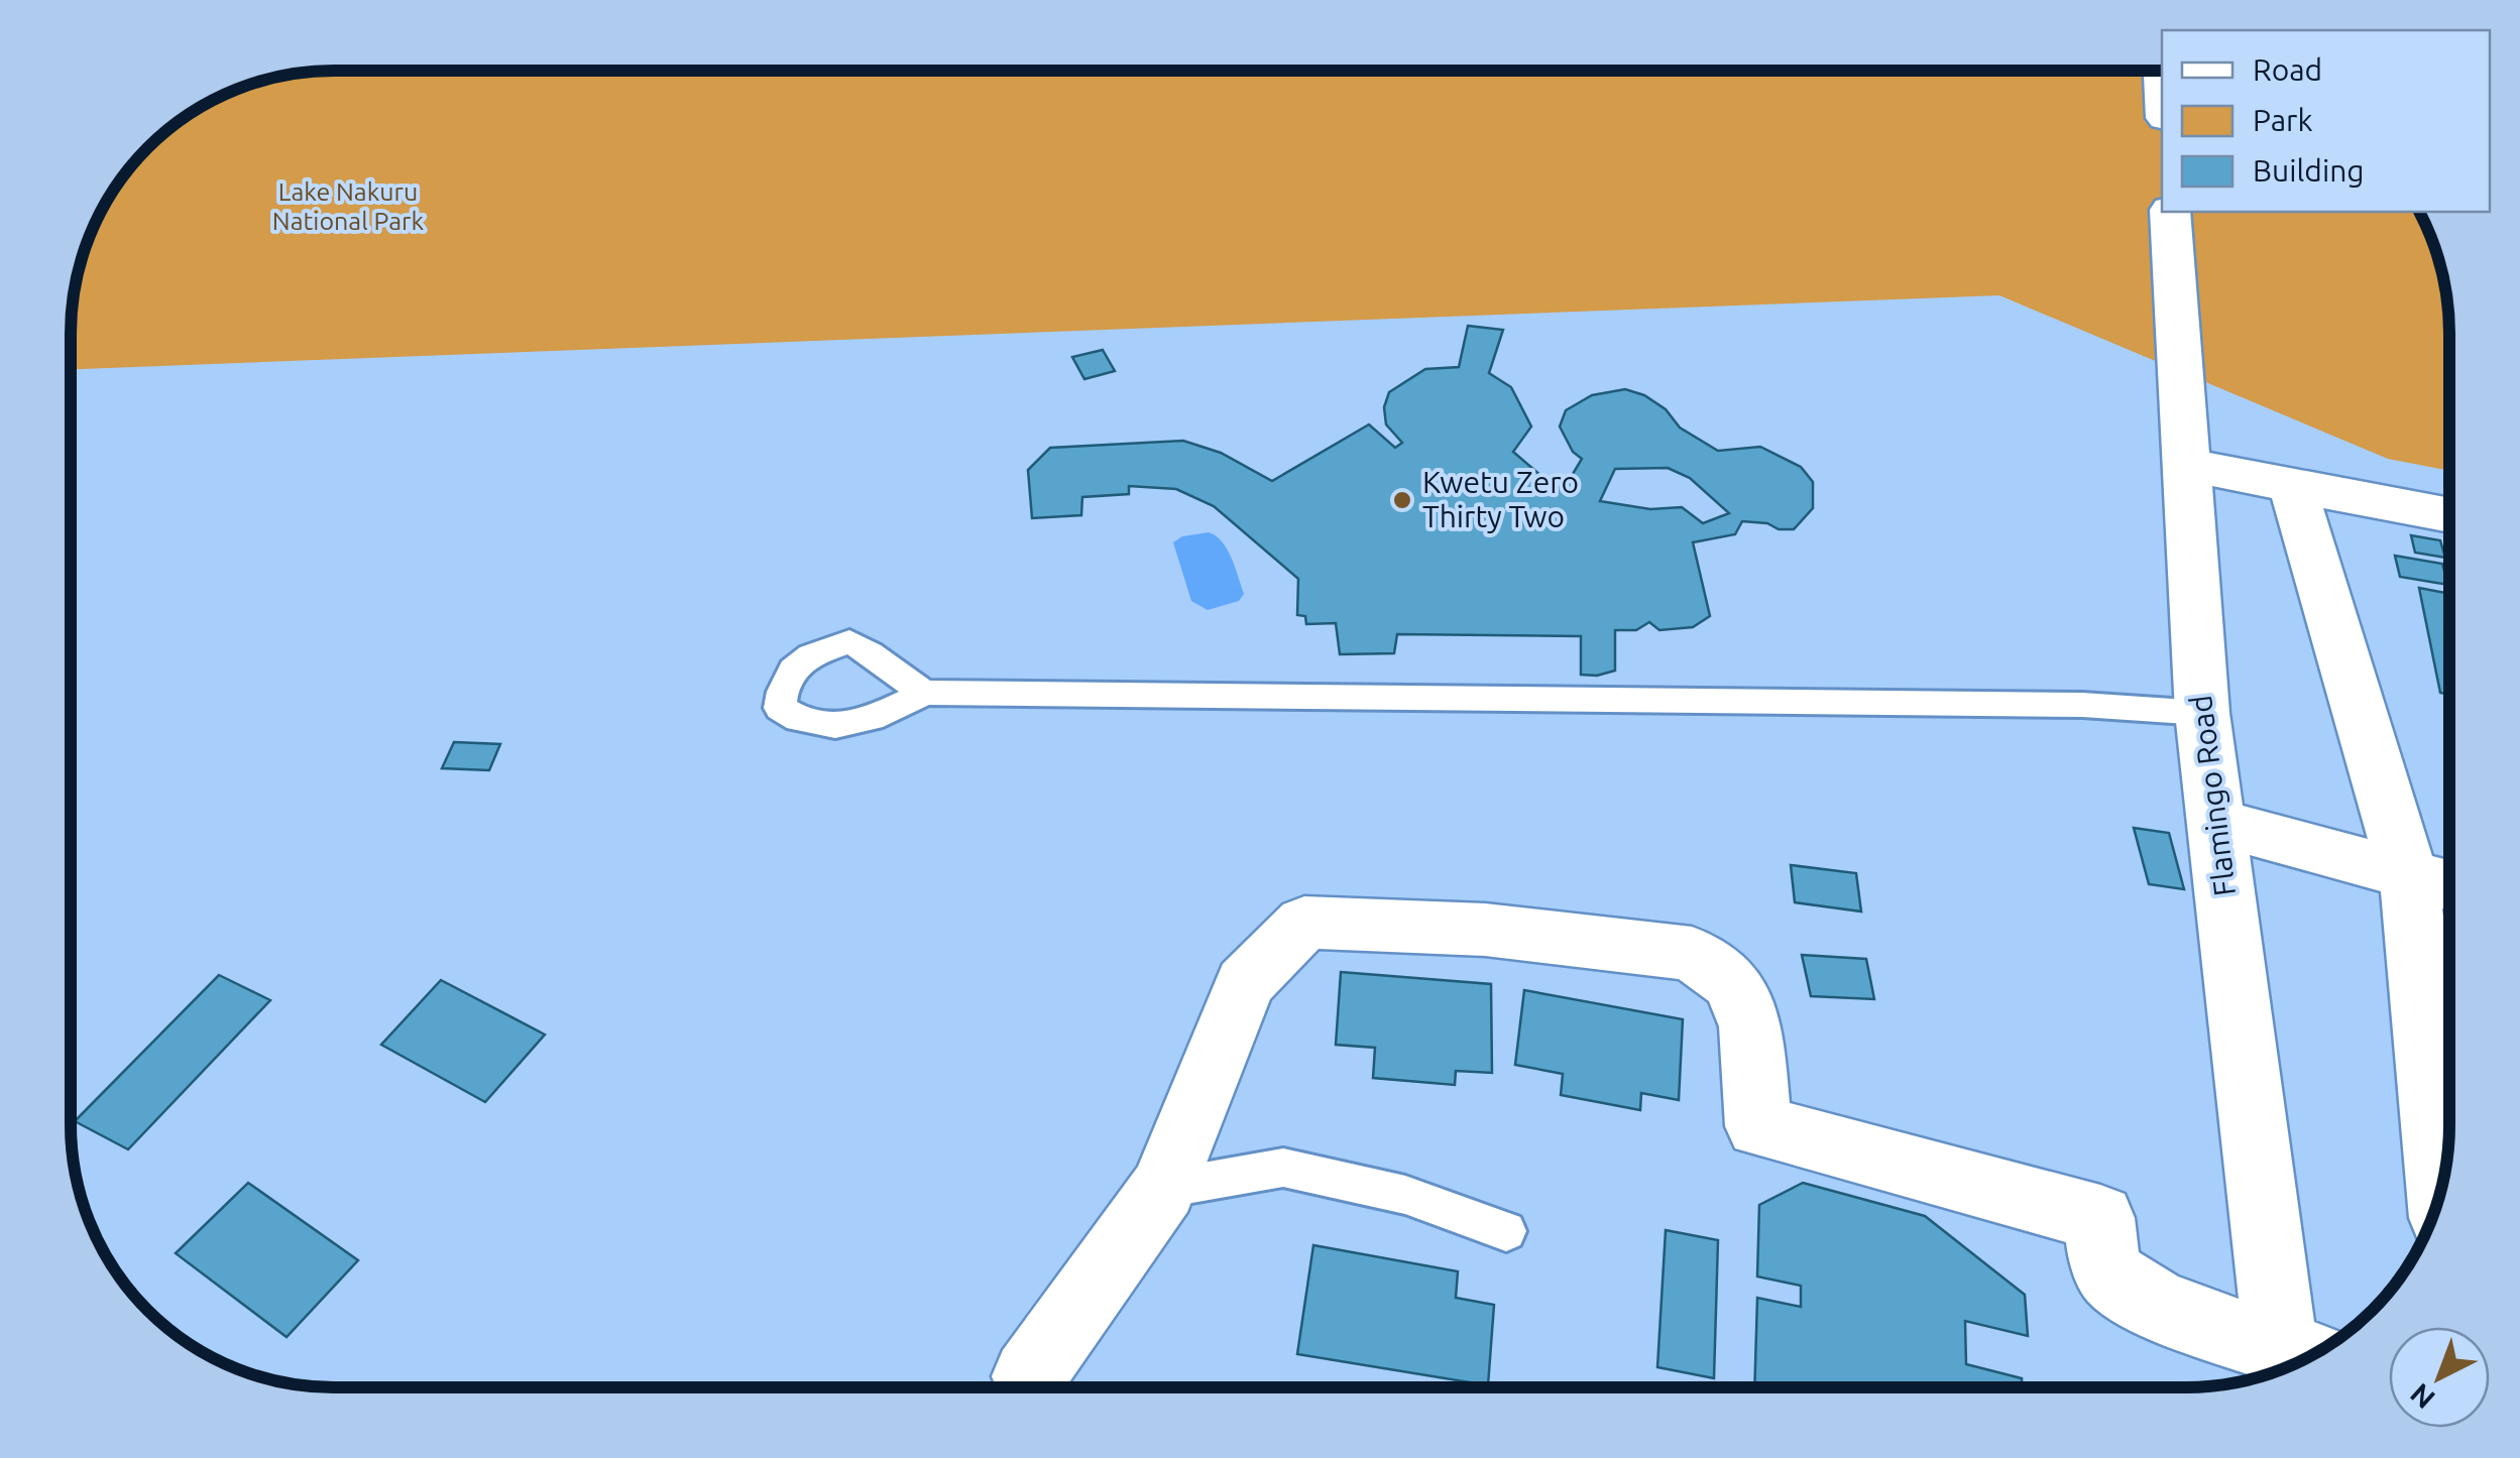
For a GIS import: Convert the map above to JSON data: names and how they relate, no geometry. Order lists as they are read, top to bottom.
{
  "streets": {
    "street": ["Flamingo Road"]
  },
  "parks": ["Lake Nakuru National Park"],
  "places": ["Kwetu Zero Thirty Two"],
  "legend": ["Road", "Park", "Building"],
  "north": "bottom left"
}
